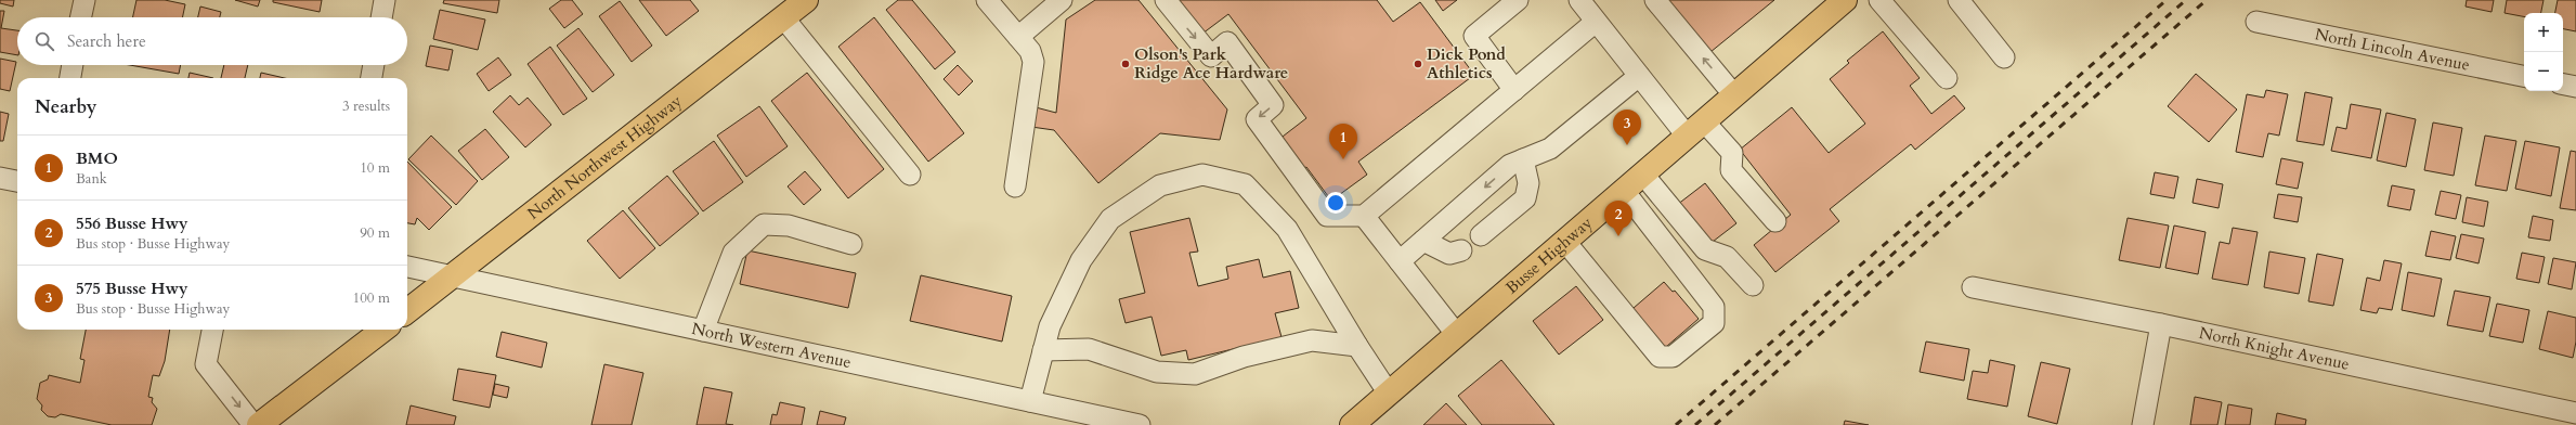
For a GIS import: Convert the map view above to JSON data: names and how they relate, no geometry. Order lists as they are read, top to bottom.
{
  "streets": {
    "main road": ["North Northwest Highway", "Busse Highway"],
    "street": ["North Lincoln Avenue", "North Western Avenue", "North Knight Avenue"]
  },
  "crossings": [
    ["North Northwest Highway", "North Western Avenue"]
  ],
  "places": ["Olson's Park Ridge Ace Hardware", "Dick Pond Athletics"],
  "page": {
    "map_buttons": ["+", "−"],
    "search": "Search here",
    "heading": ["Nearby", "3 results"],
    "pins": ["3", "1", "2"],
    "list": [
      {
        "mark": "1",
        "name": "BMO",
        "note": "Bank",
        "value": "10 m"
      },
      {
        "mark": "2",
        "name": "556 Busse Hwy",
        "note": "Bus stop · Busse Highway",
        "value": "90 m"
      },
      {
        "mark": "3",
        "name": "575 Busse Hwy",
        "note": "Bus stop · Busse Highway",
        "value": "100 m"
      }
    ]
  }
}
